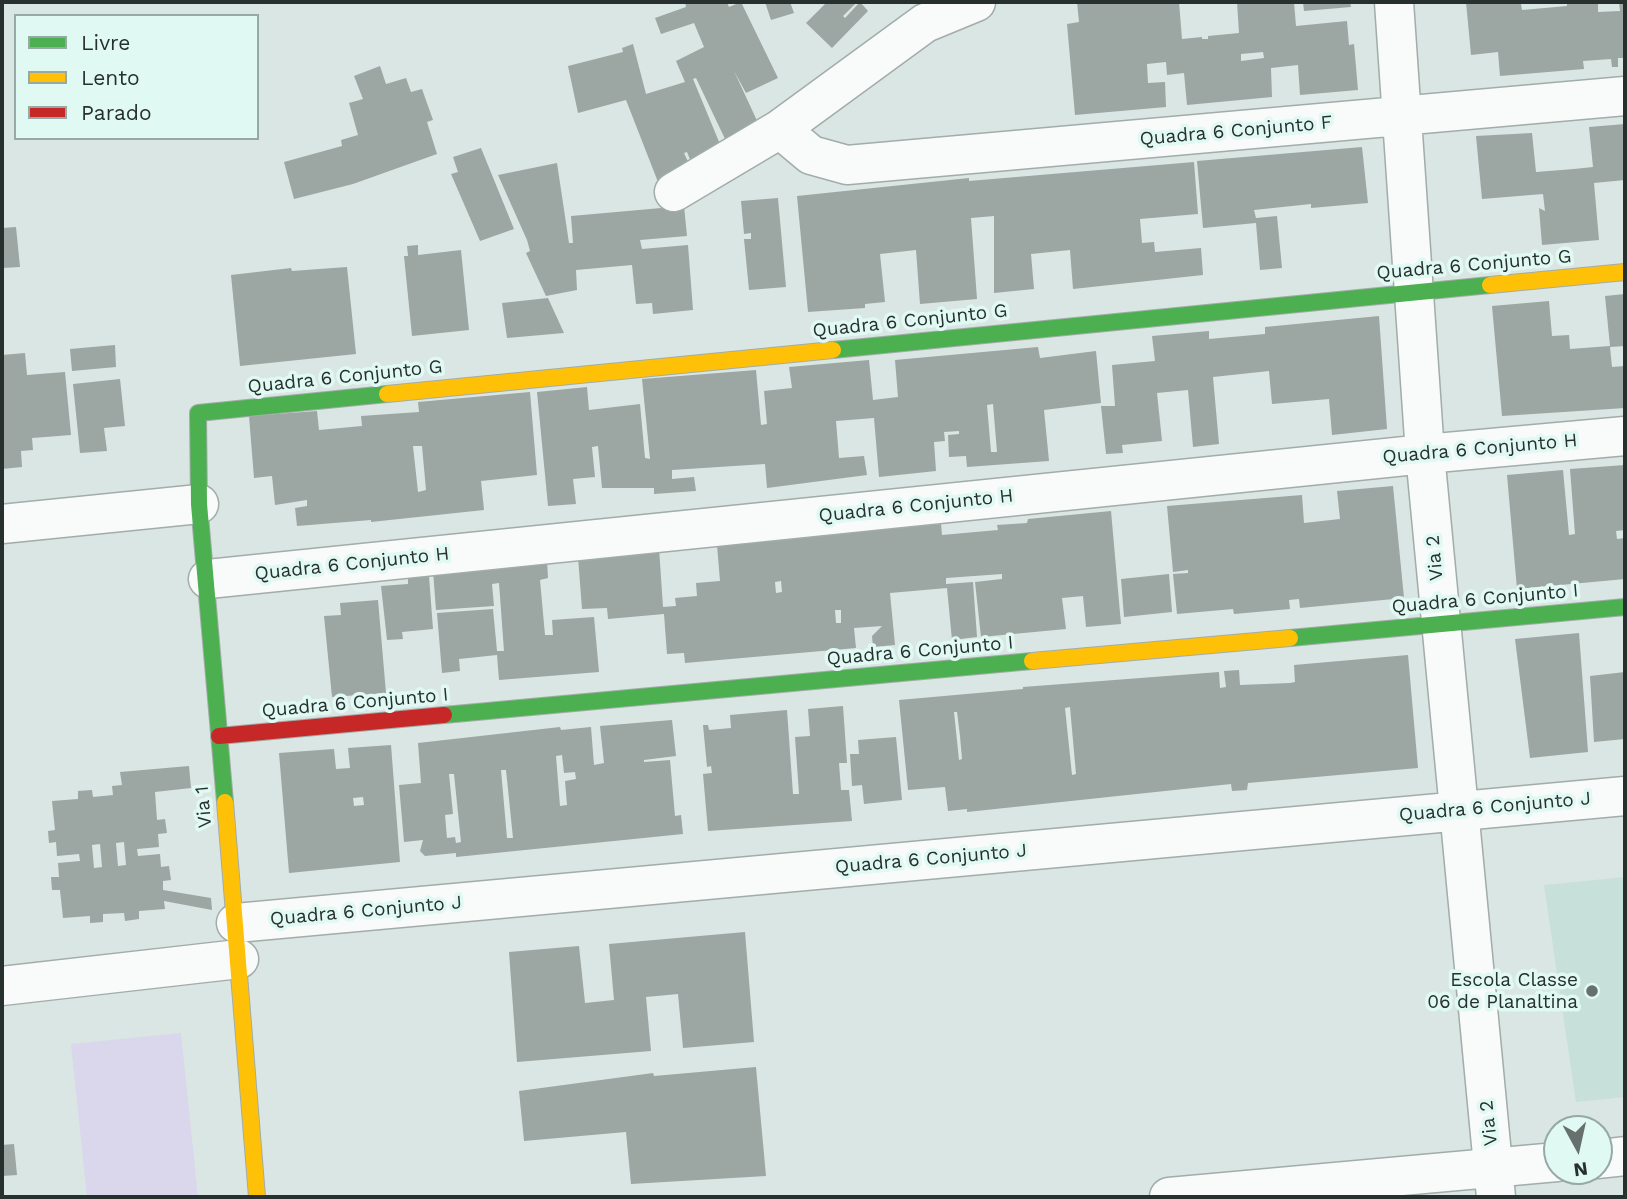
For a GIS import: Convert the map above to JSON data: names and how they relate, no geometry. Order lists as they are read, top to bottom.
{
  "streets": {
    "street": [
      "Quadra 6 Conjunto F",
      "Quadra 6 Conjunto G",
      "Quadra 6 Conjunto H",
      "Via 2",
      "Quadra 6 Conjunto I",
      "Via 1",
      "Quadra 6 Conjunto J"
    ]
  },
  "crossings": [
    ["Quadra 6 Conjunto F", "Via 2"],
    ["Quadra 6 Conjunto G", "Via 2"],
    ["Quadra 6 Conjunto G", "Via 1"],
    ["Quadra 6 Conjunto H", "Via 2"],
    ["Quadra 6 Conjunto H", "Via 1"],
    ["Via 2", "Quadra 6 Conjunto I"],
    ["Via 2", "Quadra 6 Conjunto J"],
    ["Quadra 6 Conjunto I", "Via 1"],
    ["Via 1", "Quadra 6 Conjunto J"]
  ],
  "places": ["Escola Classe 06 de Planaltina"],
  "legend": ["Livre", "Lento", "Parado"],
  "north": "bottom"
}
